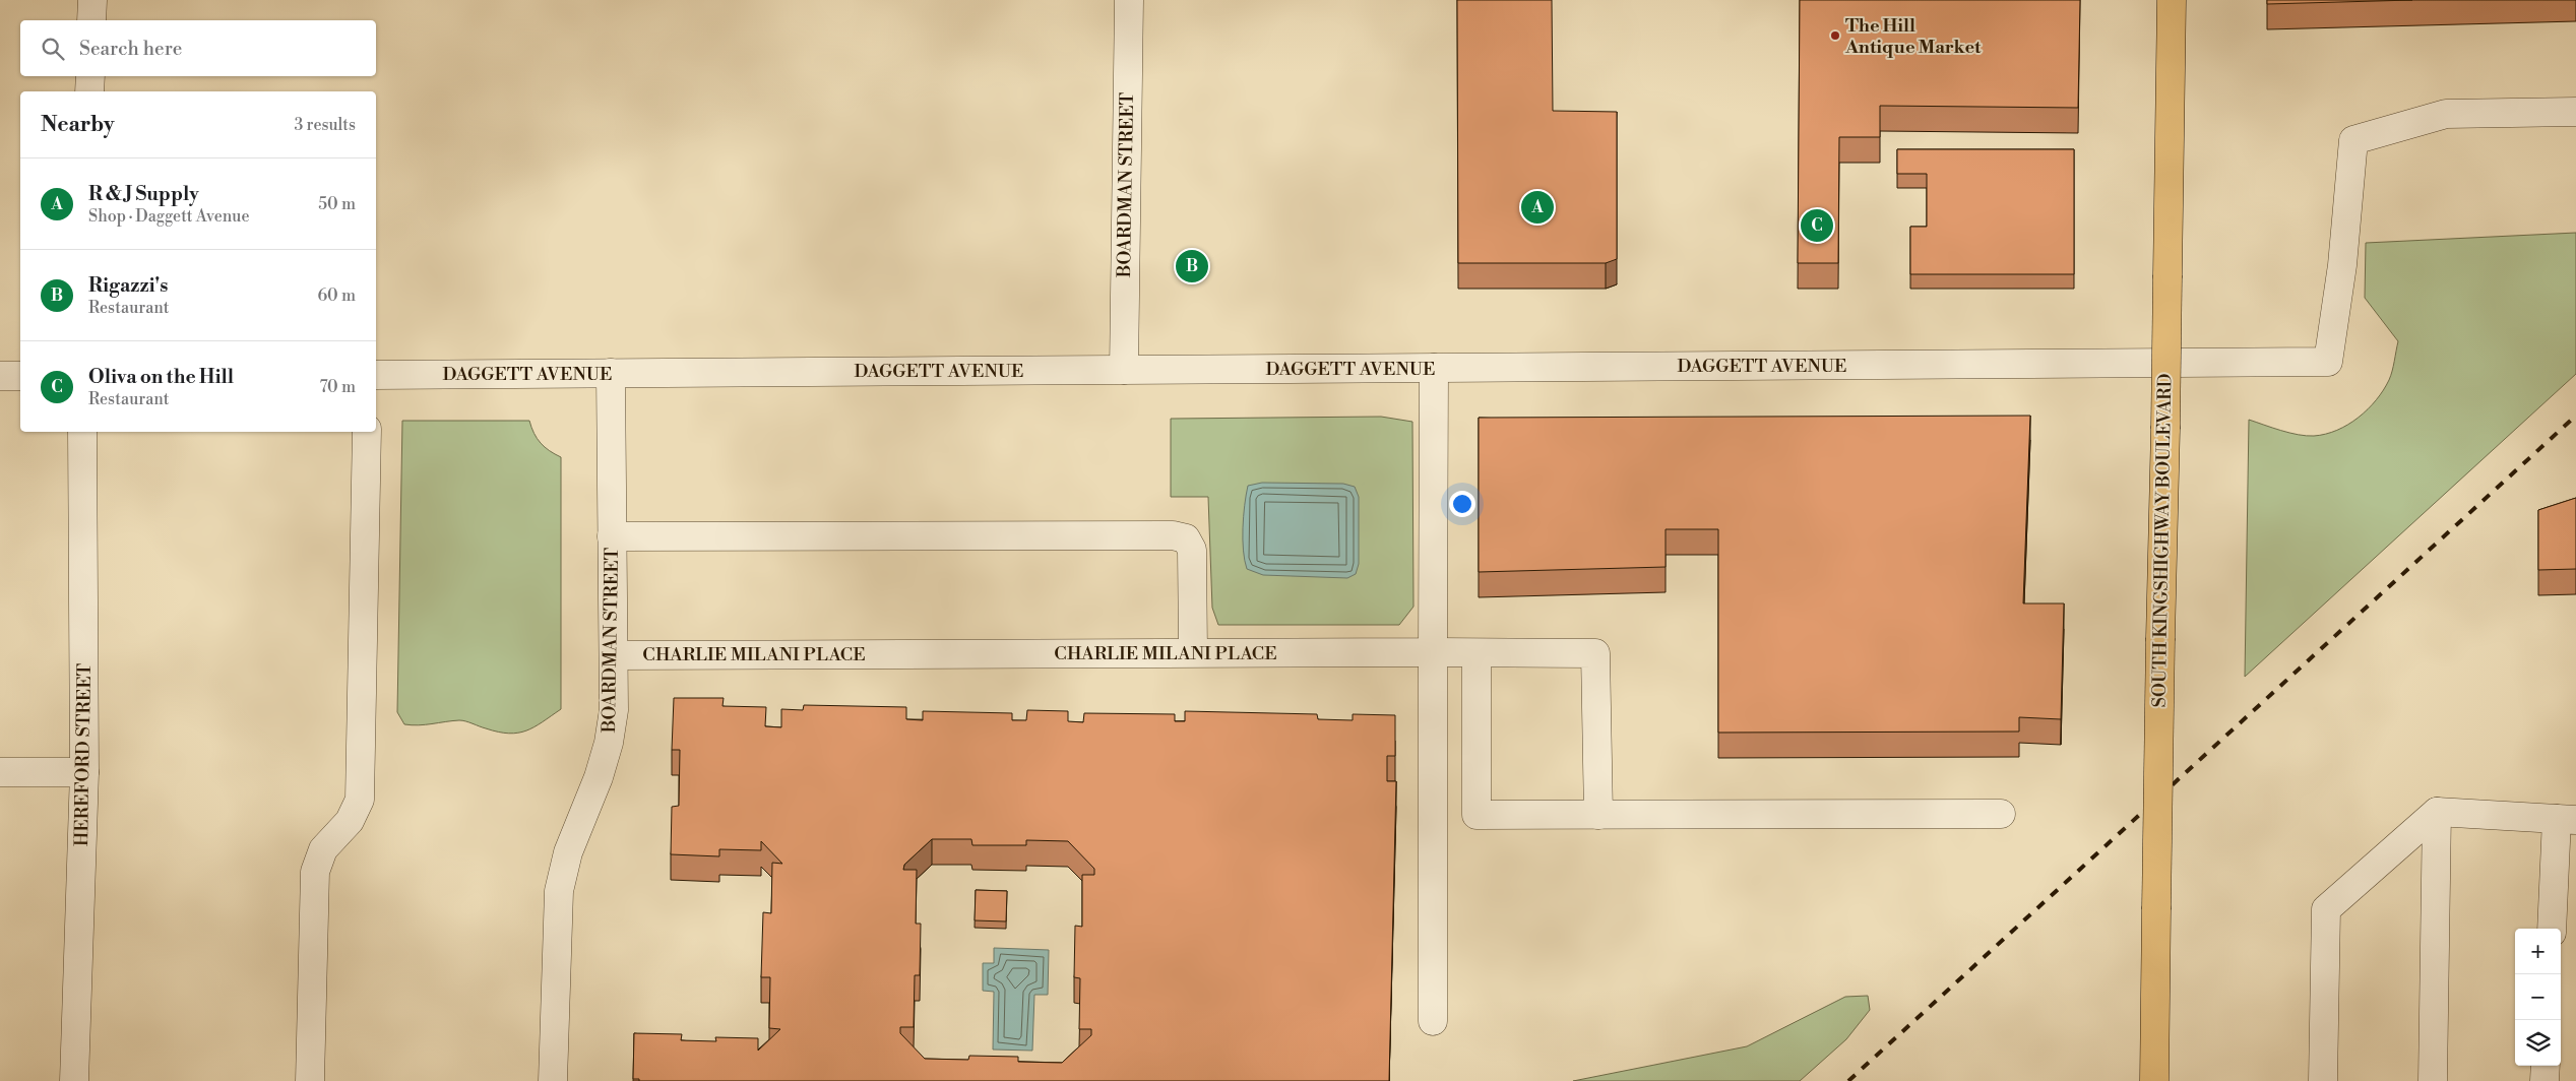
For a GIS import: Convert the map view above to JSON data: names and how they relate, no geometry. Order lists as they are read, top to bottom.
{
  "streets": {
    "main road": ["SOUTH KINGSHIGHWAY BOULEVARD"],
    "street": [
      "BOARDMAN STREET",
      "DAGGETT AVENUE",
      "CHARLIE MILANI PLACE",
      "HEREFORD STREET"
    ]
  },
  "crossings": [
    ["BOARDMAN STREET", "DAGGETT AVENUE"],
    ["BOARDMAN STREET", "CHARLIE MILANI PLACE"]
  ],
  "places": ["The Hill Antique Market"],
  "page": {
    "search": "Search here",
    "heading": ["Nearby", "3 results"],
    "list": [
      {
        "mark": "A",
        "name": "R & J Supply",
        "note": "Shop · Daggett Avenue",
        "value": "50 m"
      },
      {
        "mark": "B",
        "name": "Rigazzi's",
        "note": "Restaurant",
        "value": "60 m"
      },
      {
        "mark": "C",
        "name": "Oliva on the Hill",
        "note": "Restaurant",
        "value": "70 m"
      }
    ],
    "pins": ["A", "C", "B"],
    "map_buttons": ["+", "−"]
  }
}
